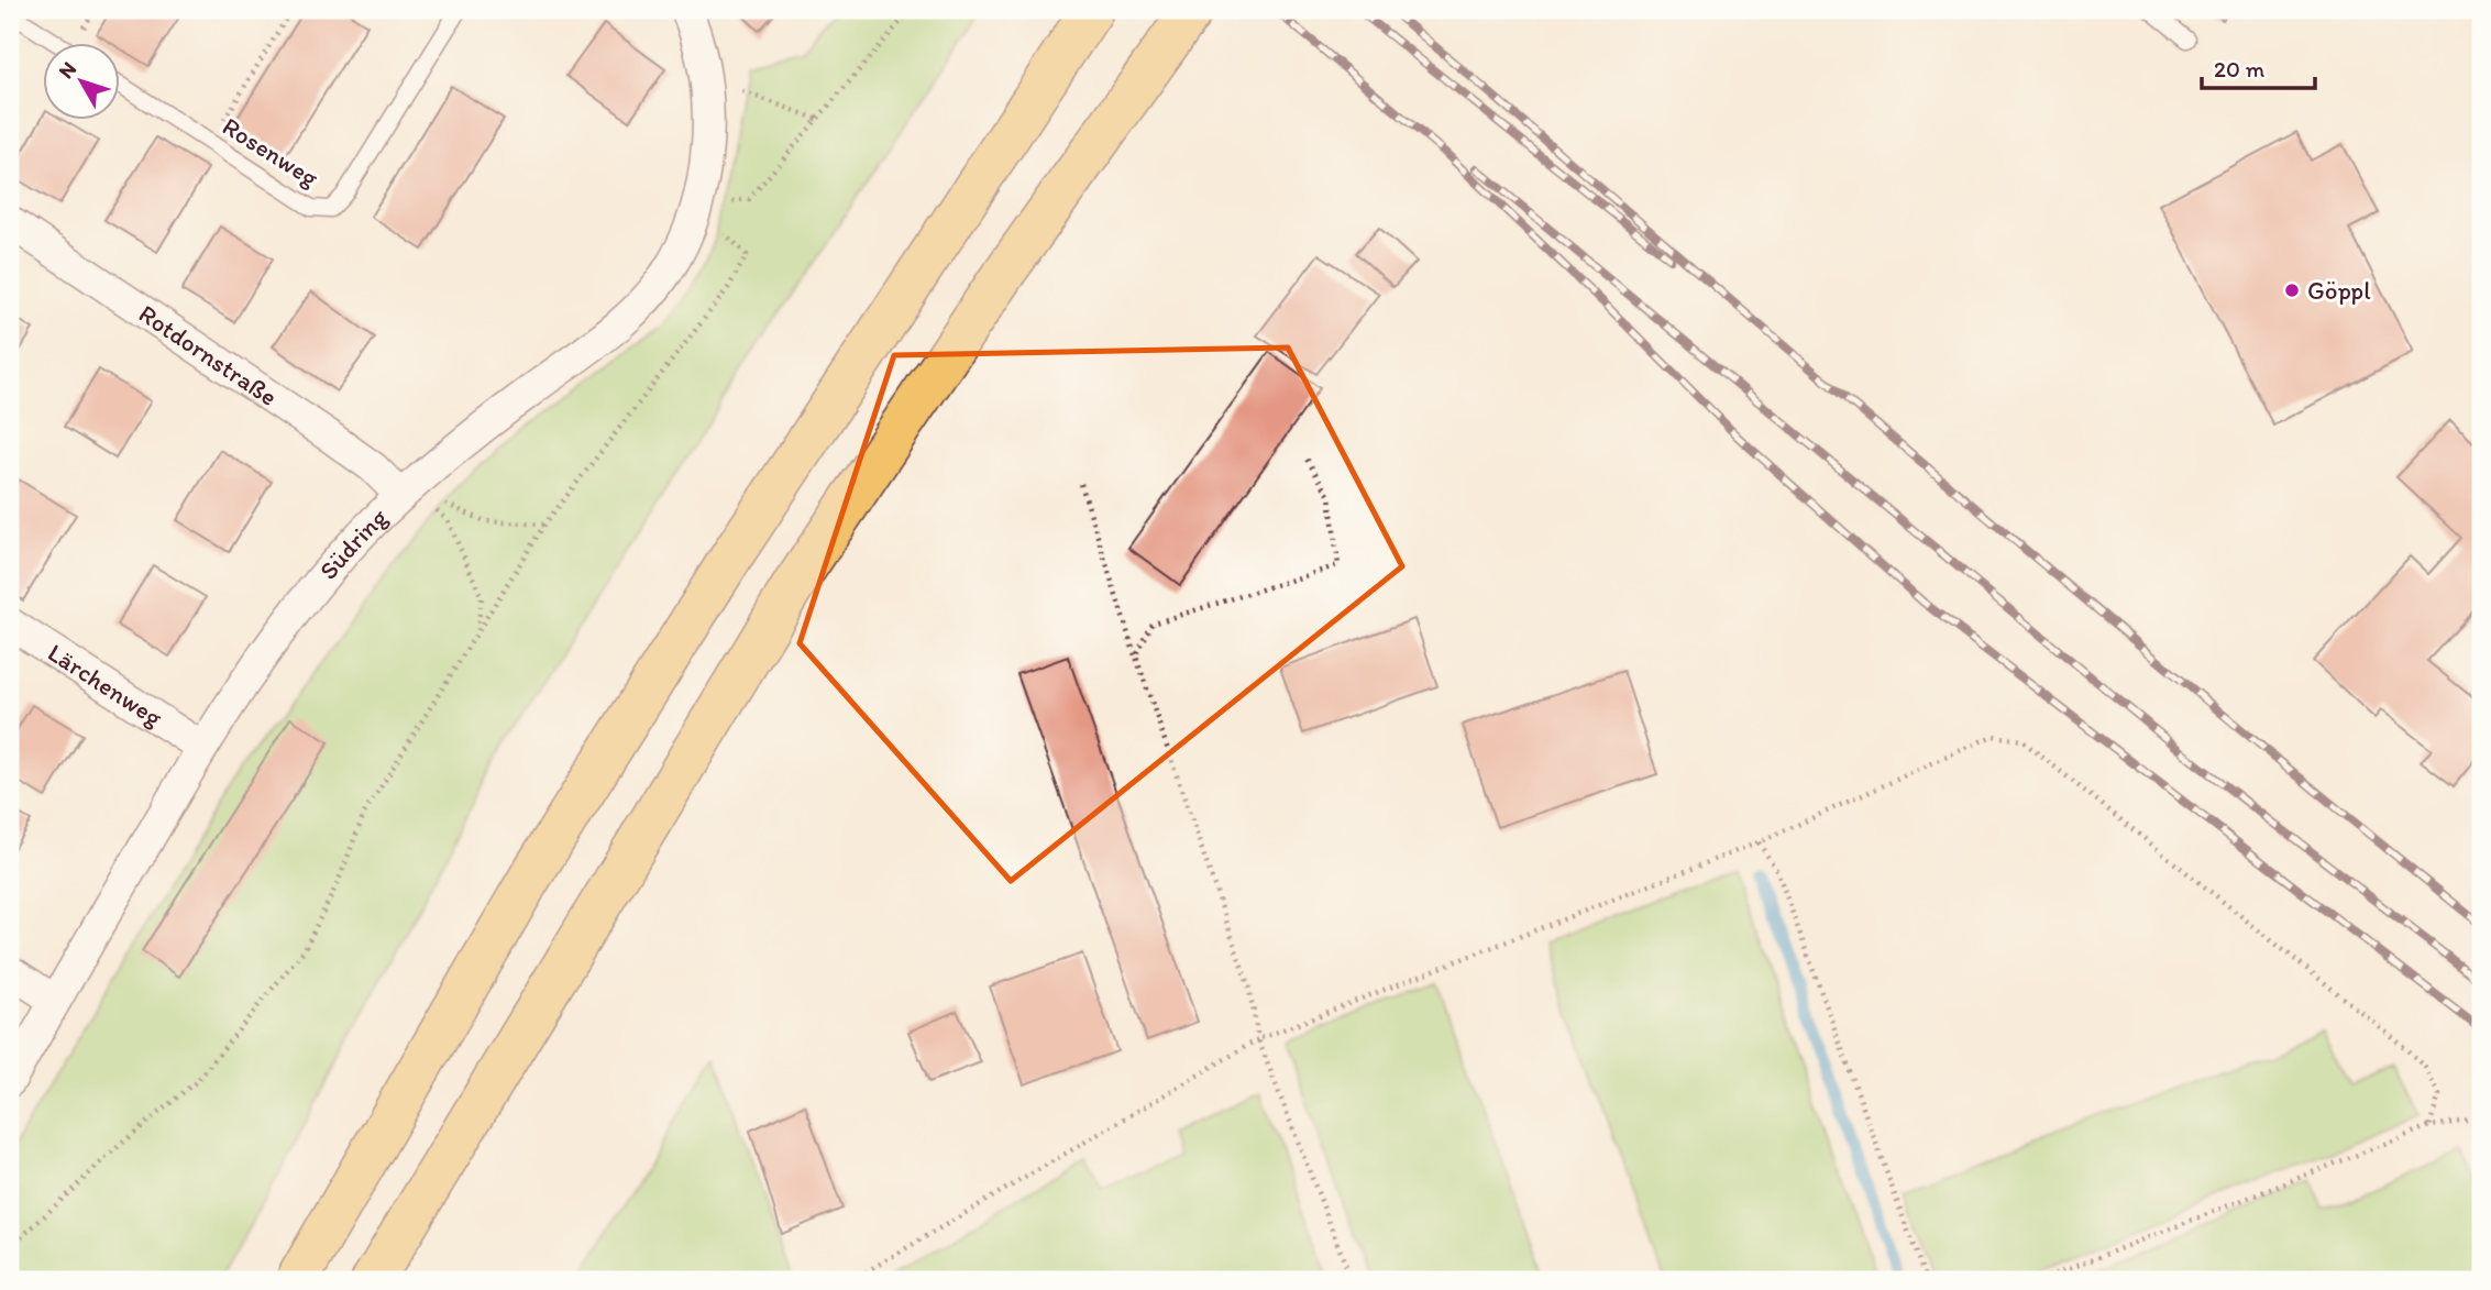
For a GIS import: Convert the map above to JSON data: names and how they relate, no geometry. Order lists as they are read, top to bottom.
{
  "streets": {
    "street": ["Rotdornstraße", "Südring", "Lärchenweg"],
    "lane": ["Rosenweg"]
  },
  "crossings": [
    ["Rotdornstraße", "Südring"],
    ["Südring", "Lärchenweg"]
  ],
  "places": ["Göppl"],
  "scale_bar": "20 m",
  "north": "top left"
}
